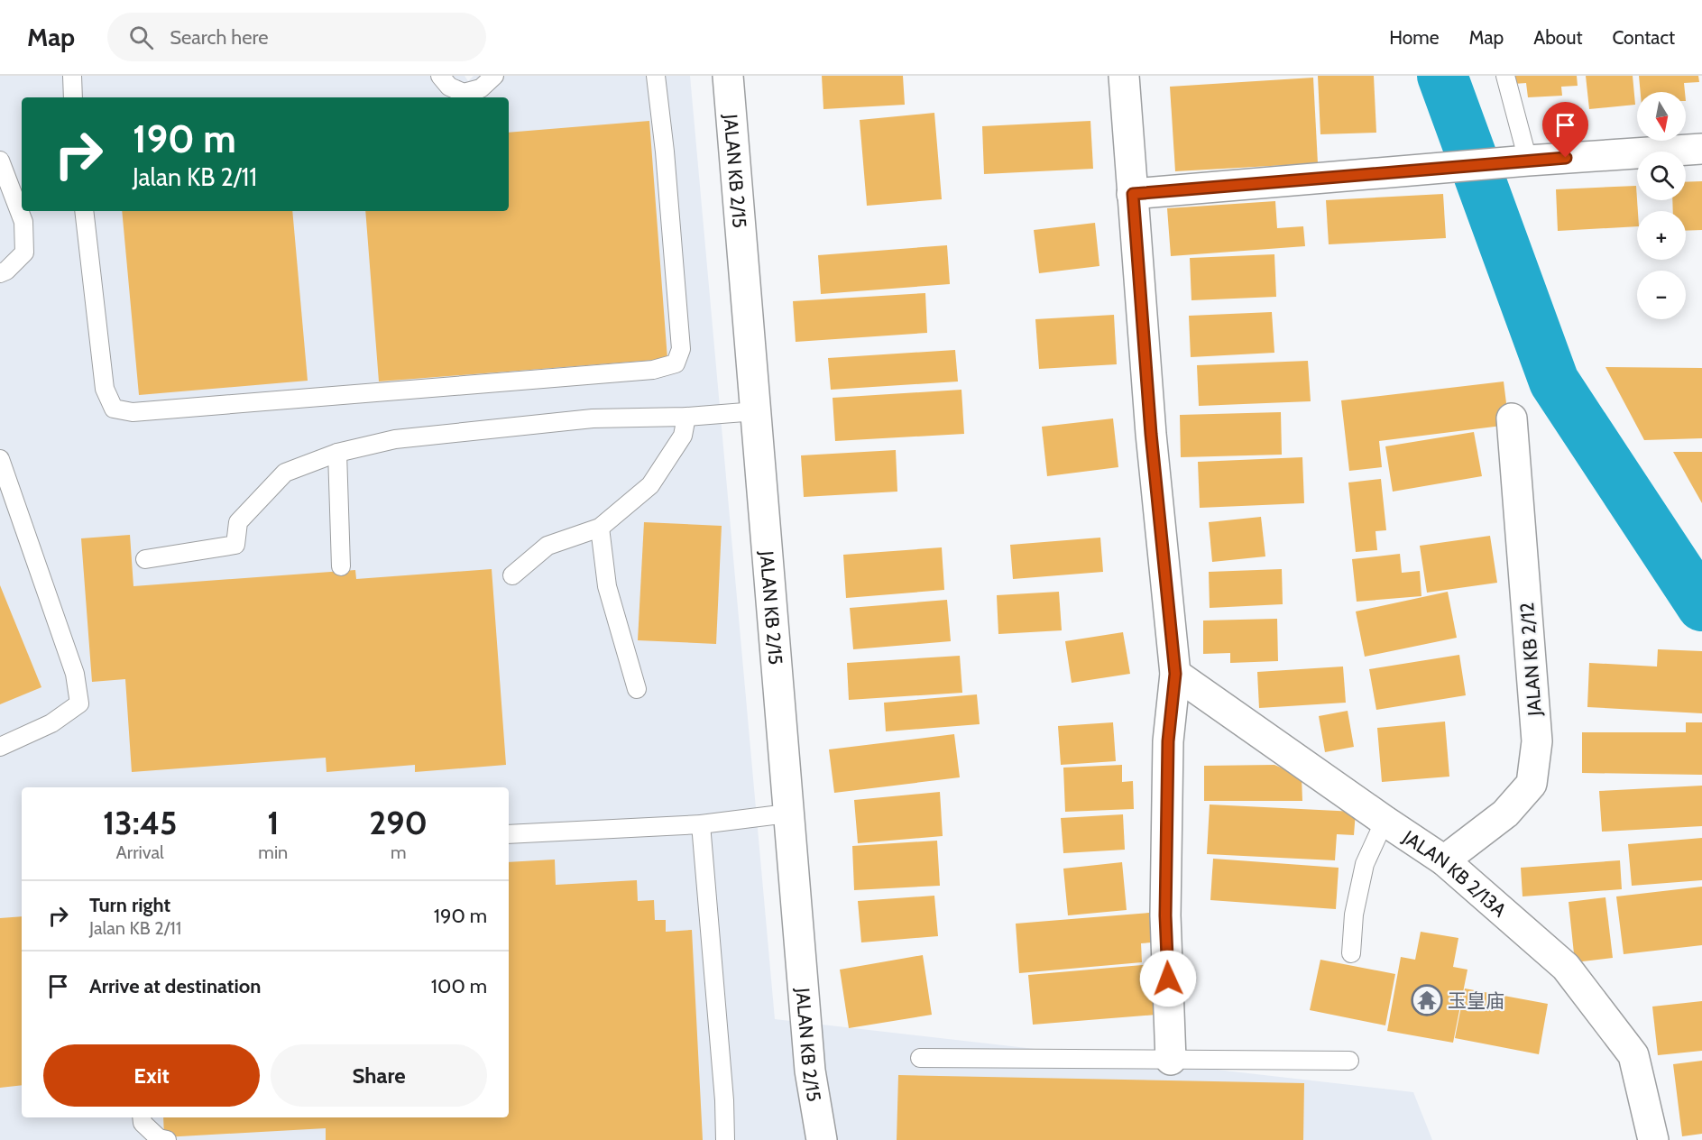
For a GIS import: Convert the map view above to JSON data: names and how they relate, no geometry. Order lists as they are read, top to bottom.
{
  "streets": {
    "street": ["JALAN KB 2/15", "JALAN KB 2/12", "JALAN KB 2/13A"]
  },
  "crossings": [
    ["JALAN KB 2/12", "JALAN KB 2/13A"]
  ],
  "places": {
    "temple": ["玉皇庙"]
  },
  "north": "bottom",
  "page": {
    "header": "Map",
    "search": "Search here",
    "nav": [
      "Home",
      "Map",
      "About",
      "Contact"
    ],
    "map_buttons": ["+", "−"],
    "turn": ["190 m", "Jalan KB 2/11"],
    "eta": [
      "13:45",
      "Arrival",
      "1",
      "min",
      "290",
      "m"
    ],
    "list": [
      {
        "name": "Turn right",
        "note": "Jalan KB 2/11",
        "value": "190 m"
      },
      {
        "name": "Arrive at destination",
        "value": "100 m"
      }
    ],
    "buttons": ["Exit", "Share"]
  }
}
